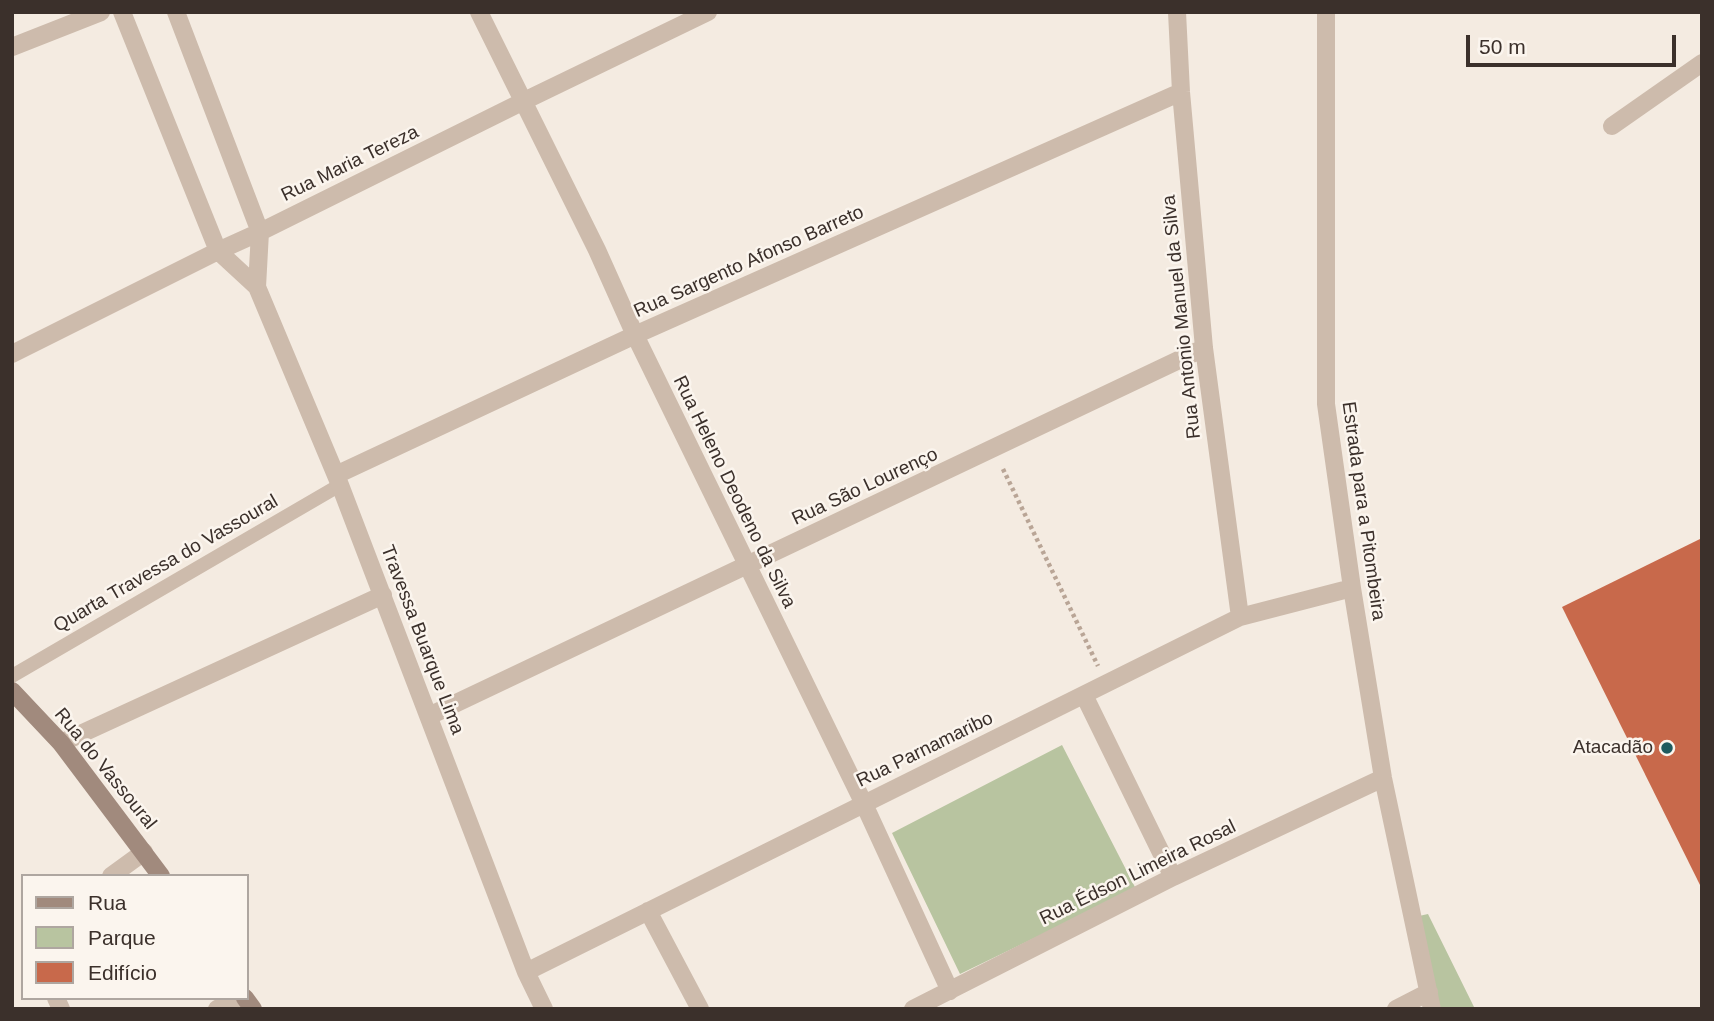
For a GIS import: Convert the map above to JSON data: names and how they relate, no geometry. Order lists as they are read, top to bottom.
{
  "streets": {
    "street": [
      "Rua Maria Tereza",
      "Rua Sargento Afonso Barreto",
      "Rua Antonio Manuel da Silva",
      "Rua São Lourenço",
      "Rua Heleno Deodeno da Silva",
      "Estrada para a Pitombeira",
      "Travessa Buarque Lima",
      "Rua Parnamaribo",
      "Rua do Vassoural",
      "Rua Édson Limeira Rosal"
    ],
    "lane": ["Quarta Travessa do Vassoural"]
  },
  "crossings": [
    ["Rua Maria Tereza", "Rua Heleno Deodeno da Silva"],
    ["Rua Sargento Afonso Barreto", "Rua Antonio Manuel da Silva"],
    ["Rua Sargento Afonso Barreto", "Rua Heleno Deodeno da Silva"],
    ["Rua Sargento Afonso Barreto", "Quarta Travessa do Vassoural"],
    ["Rua Sargento Afonso Barreto", "Travessa Buarque Lima"],
    ["Rua Antonio Manuel da Silva", "Rua São Lourenço"],
    ["Rua Antonio Manuel da Silva", "Rua Parnamaribo"],
    ["Rua São Lourenço", "Rua Heleno Deodeno da Silva"],
    ["Rua São Lourenço", "Travessa Buarque Lima"],
    ["Rua Heleno Deodeno da Silva", "Rua Parnamaribo"],
    ["Rua Heleno Deodeno da Silva", "Rua Édson Limeira Rosal"],
    ["Estrada para a Pitombeira", "Rua Parnamaribo"],
    ["Estrada para a Pitombeira", "Rua Édson Limeira Rosal"],
    ["Quarta Travessa do Vassoural", "Travessa Buarque Lima"],
    ["Travessa Buarque Lima", "Rua Parnamaribo"]
  ],
  "places": ["Atacadão"],
  "legend": ["Rua", "Parque", "Edifício"],
  "scale_bar": "50 m"
}
